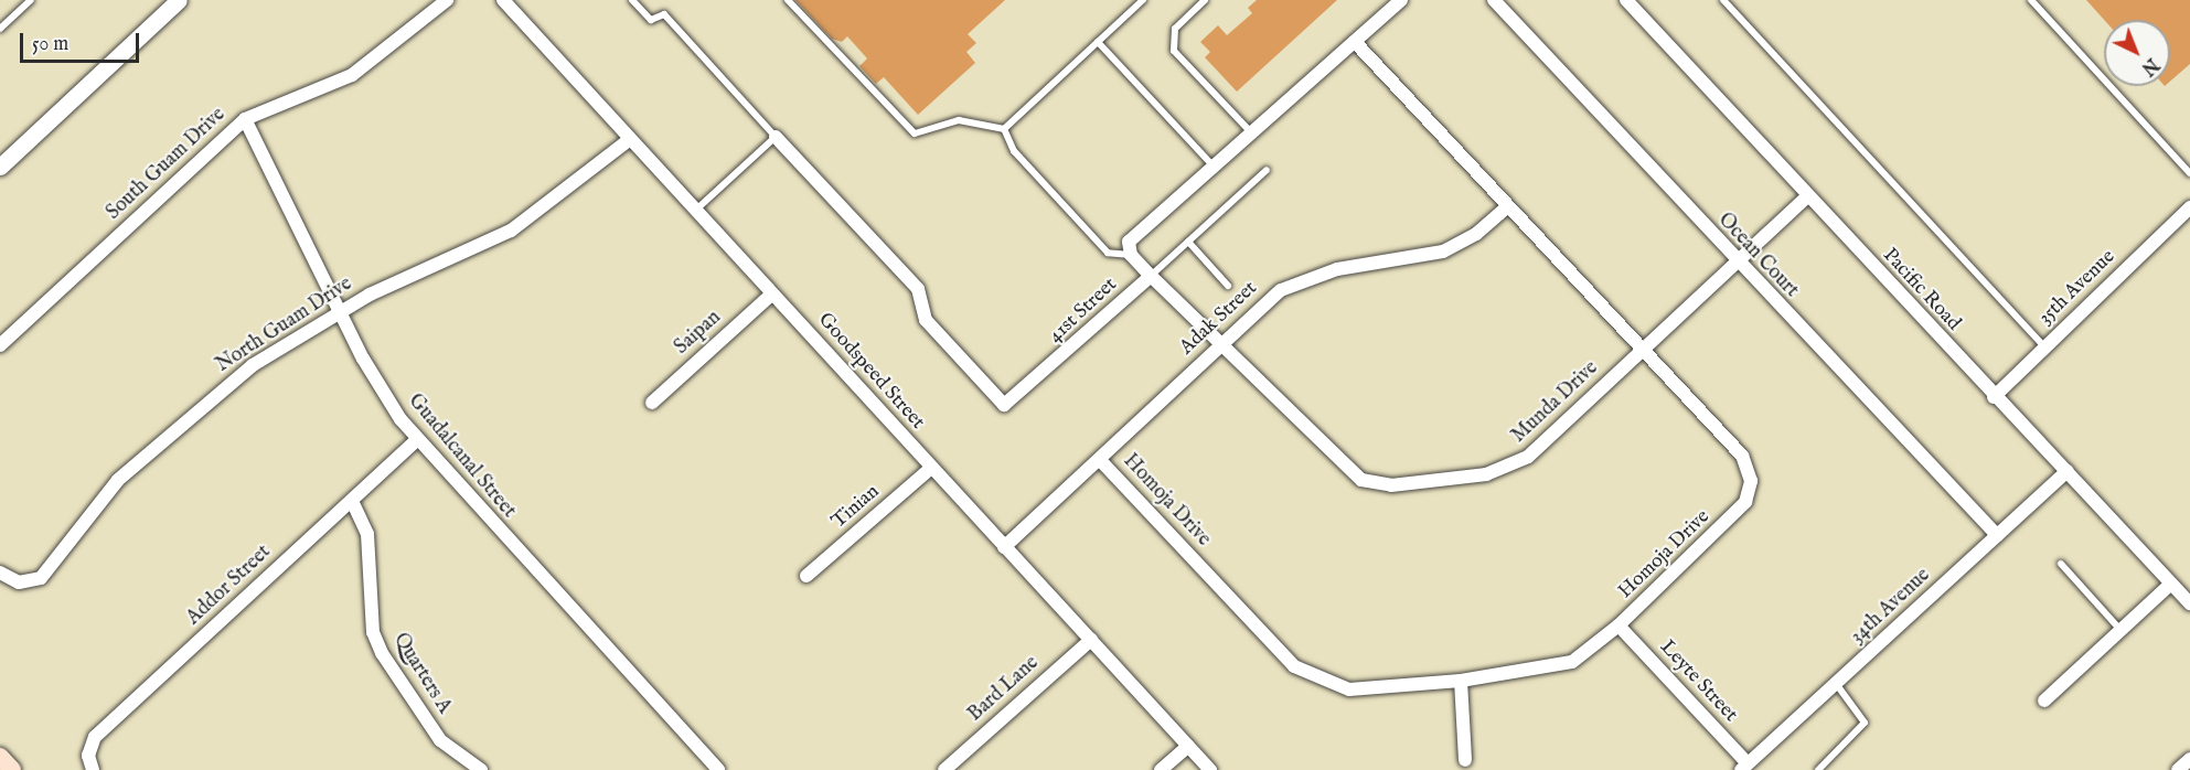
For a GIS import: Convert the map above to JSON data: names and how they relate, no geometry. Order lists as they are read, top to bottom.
{
  "streets": {
    "street": [
      "South Guam Drive",
      "Ocean Court",
      "35th Avenue",
      "Pacific Road",
      "41st Street",
      "Adak Street",
      "North Guam Drive",
      "Saipan",
      "Goodspeed Street",
      "Munda Drive",
      "Guadalcanal Street",
      "Homoja Drive",
      "Tinian",
      "Addor Street",
      "34th Avenue",
      "Quarters A",
      "Leyte Street",
      "Bard Lane"
    ]
  },
  "crossings": [
    ["South Guam Drive", "Guadalcanal Street"],
    ["Ocean Court", "Munda Drive"],
    ["Ocean Court", "34th Avenue"],
    ["35th Avenue", "Pacific Road"],
    ["Pacific Road", "Munda Drive"],
    ["Pacific Road", "34th Avenue"],
    ["41st Street", "Munda Drive"],
    ["Adak Street", "Goodspeed Street"],
    ["Adak Street", "Munda Drive"],
    ["Adak Street", "Homoja Drive"],
    ["North Guam Drive", "Goodspeed Street"],
    ["North Guam Drive", "Guadalcanal Street"],
    ["Saipan", "Goodspeed Street"],
    ["Goodspeed Street", "Tinian"],
    ["Goodspeed Street", "Bard Lane"],
    ["Munda Drive", "Homoja Drive"],
    ["Guadalcanal Street", "Addor Street"],
    ["Homoja Drive", "Leyte Street"],
    ["Addor Street", "Quarters A"],
    ["34th Avenue", "Leyte Street"]
  ],
  "scale_bar": "50 m",
  "north": "bottom right"
}
